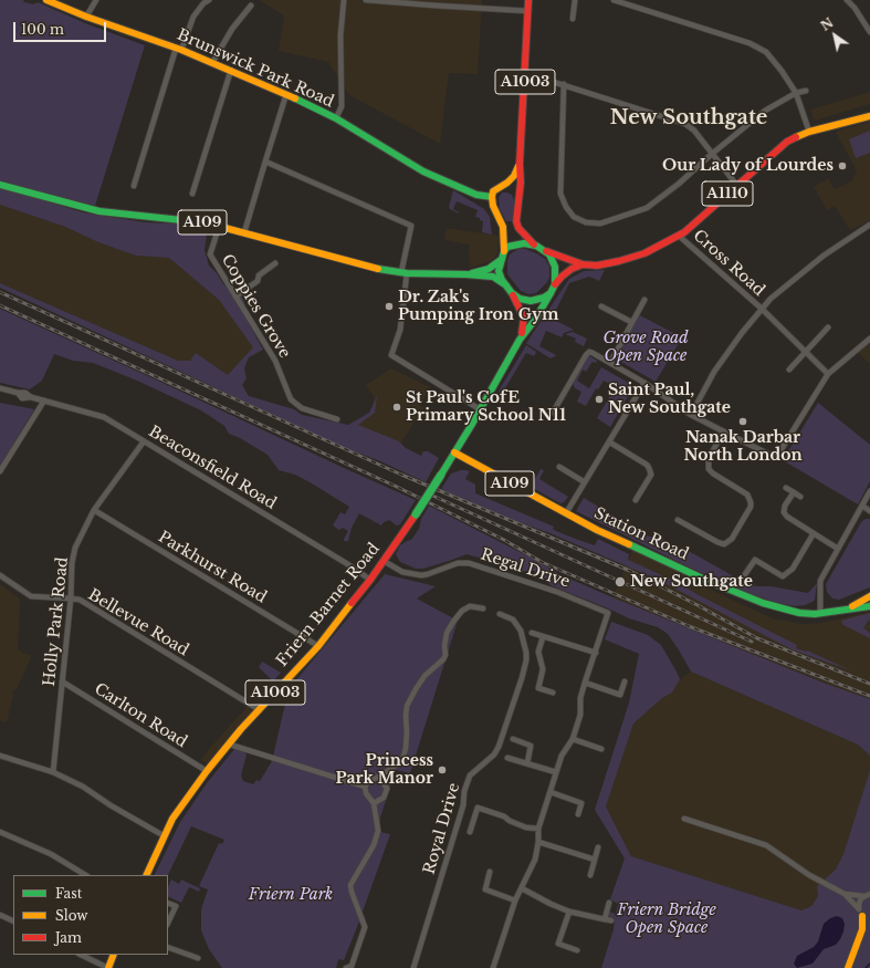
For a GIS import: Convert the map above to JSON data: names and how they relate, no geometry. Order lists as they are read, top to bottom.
{
  "streets": {
    "main road": [
      "Brunswick Park Road",
      "A1003",
      "A1110",
      "A109",
      "Station Road",
      "Friern Barnet Road"
    ],
    "street": [
      "Cross Road",
      "Coppies Grove",
      "Beaconsfield Road",
      "Parkhurst Road",
      "Regal Drive",
      "Holly Park Road",
      "Bellevue Road",
      "Carlton Road",
      "Royal Drive"
    ]
  },
  "crossings": [
    ["Brunswick Park Road", "A1003"],
    ["A1003", "A1110"],
    ["A1003", "A109"],
    ["A1003", "Friern Barnet Road"],
    ["A1110", "A109"],
    ["A1110", "Cross Road"],
    ["A1110", "Friern Barnet Road"],
    ["A109", "Coppies Grove"],
    ["A109", "Friern Barnet Road"],
    ["Beaconsfield Road", "Friern Barnet Road"],
    ["Beaconsfield Road", "Holly Park Road"],
    ["Station Road", "Friern Barnet Road"],
    ["Parkhurst Road", "Friern Barnet Road"],
    ["Parkhurst Road", "Holly Park Road"],
    ["Regal Drive", "Friern Barnet Road"],
    ["Friern Barnet Road", "Bellevue Road"],
    ["Friern Barnet Road", "Carlton Road"],
    ["Holly Park Road", "Bellevue Road"],
    ["Holly Park Road", "Carlton Road"]
  ],
  "districts": ["New Southgate"],
  "parks": ["Grove Road Open Space", "Friern Park", "Friern Bridge Open Space"],
  "places": [
    "Our Lady of Lourdes",
    "Dr. Zak's Pumping Iron Gym",
    "Saint Paul, New Southgate",
    "St Paul's CofE Primary School N11",
    "Nanak Darbar North London",
    "New Southgate",
    "Princess Park Manor"
  ],
  "legend": ["Fast", "Slow", "Jam"],
  "scale_bar": "100 m",
  "north": "top left"
}
